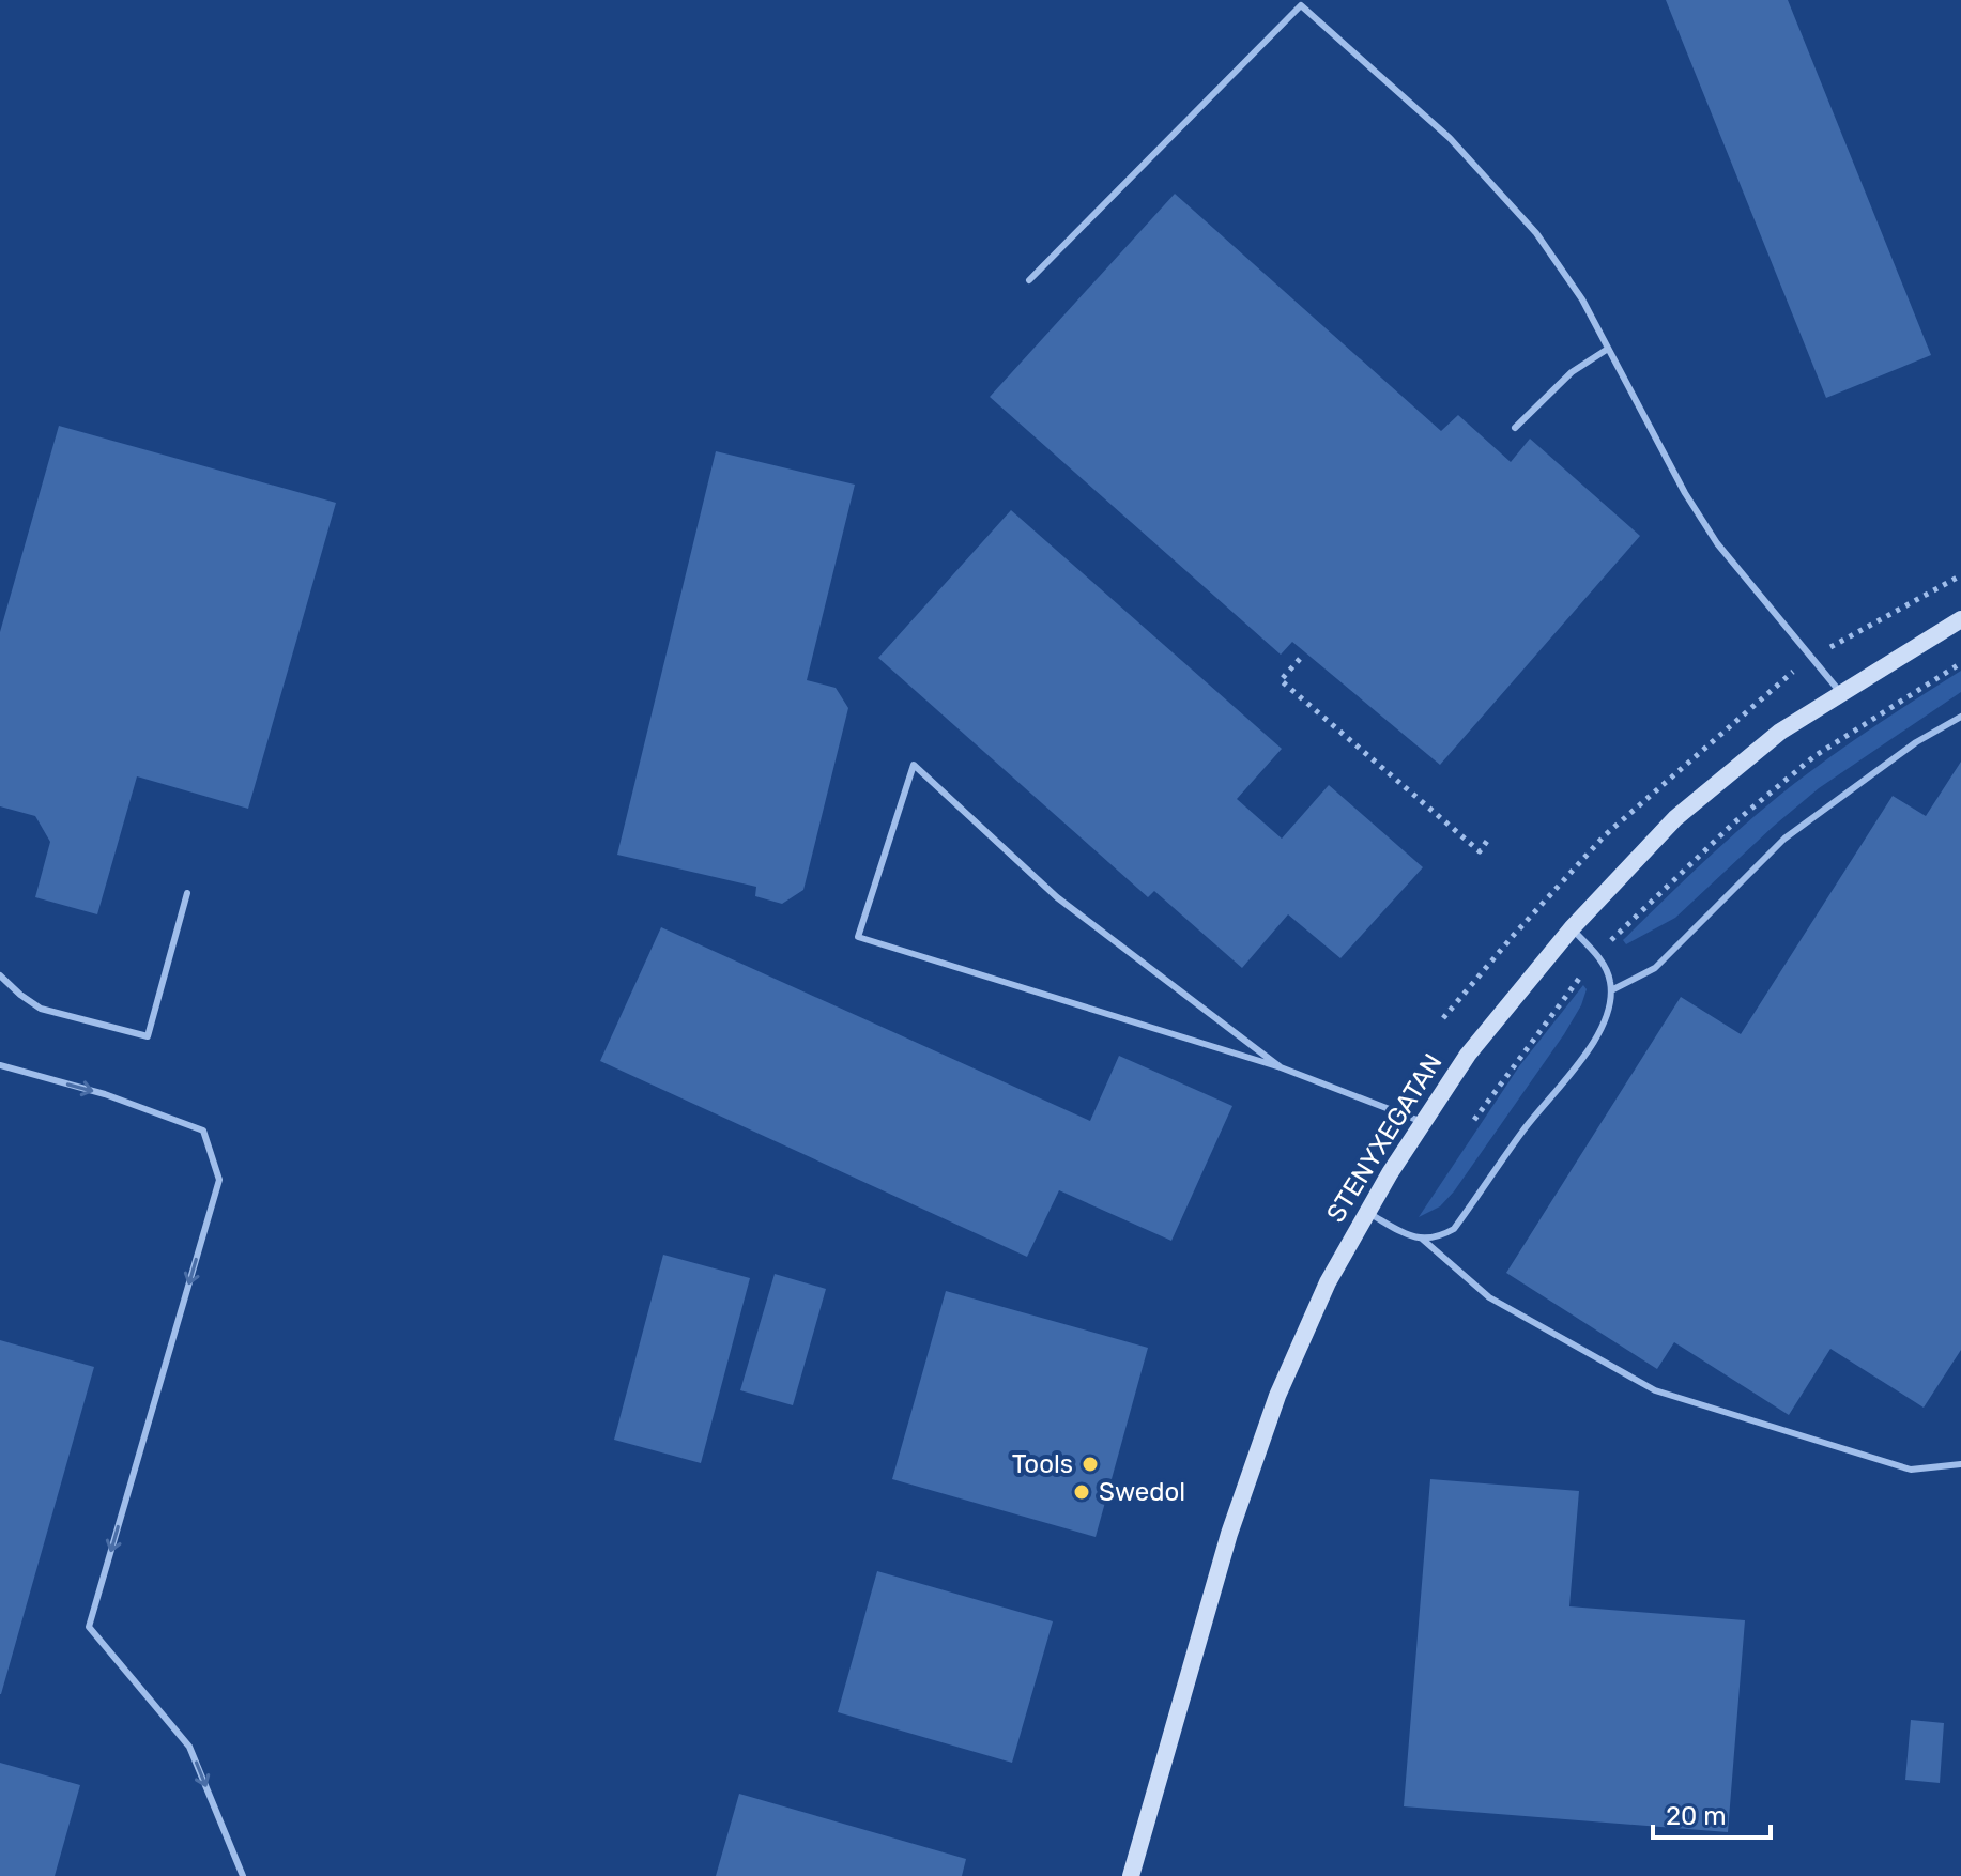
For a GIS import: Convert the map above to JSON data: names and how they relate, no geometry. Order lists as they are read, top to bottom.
{
  "streets": {
    "street": ["STENYXEGATAN"]
  },
  "places": ["Tools", "Swedol"],
  "scale_bar": "20 m"
}
